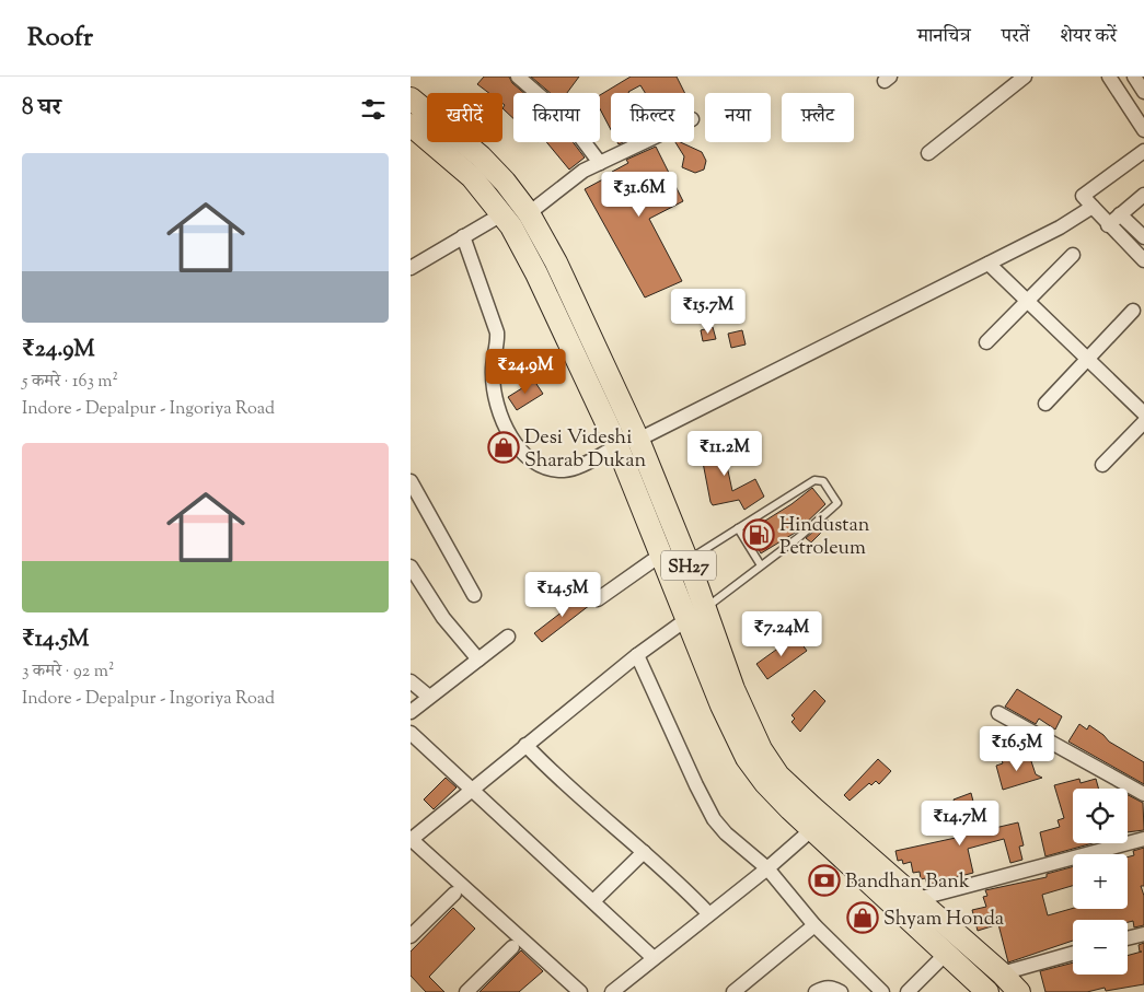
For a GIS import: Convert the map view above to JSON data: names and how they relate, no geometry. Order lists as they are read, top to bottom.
{
  "streets": {
    "main road": ["SH27"]
  },
  "places": {
    "shop": ["Desi Videshi Sharab Dukan", "Shyam Honda"],
    "fuel station": ["Hindustan Petroleum"],
    "bank": ["Bandhan Bank"]
  },
  "page": {
    "header": "Roofr",
    "nav": ["मानचित्र", "परतें", "शेयर करें"],
    "heading": "8 घर",
    "chip": [
      "खरीदें",
      "किराया",
      "फ़िल्टर",
      "नया",
      "फ़्लैट"
    ],
    "list": [
      {
        "name": "₹24.9M",
        "note": "5 कमरे · 163 m² · Indore - Depalpur - Ingoriya Road"
      },
      {
        "name": "₹14.5M",
        "note": "3 कमरे · 92 m² · Indore - Depalpur - Ingoriya Road"
      }
    ],
    "price": [
      "₹31.6M",
      "₹15.7M",
      "₹24.9M",
      "₹11.2M",
      "₹14.5M",
      "₹7.24M",
      "₹16.5M",
      "₹14.7M"
    ],
    "map_buttons": ["+", "−"]
  }
}
